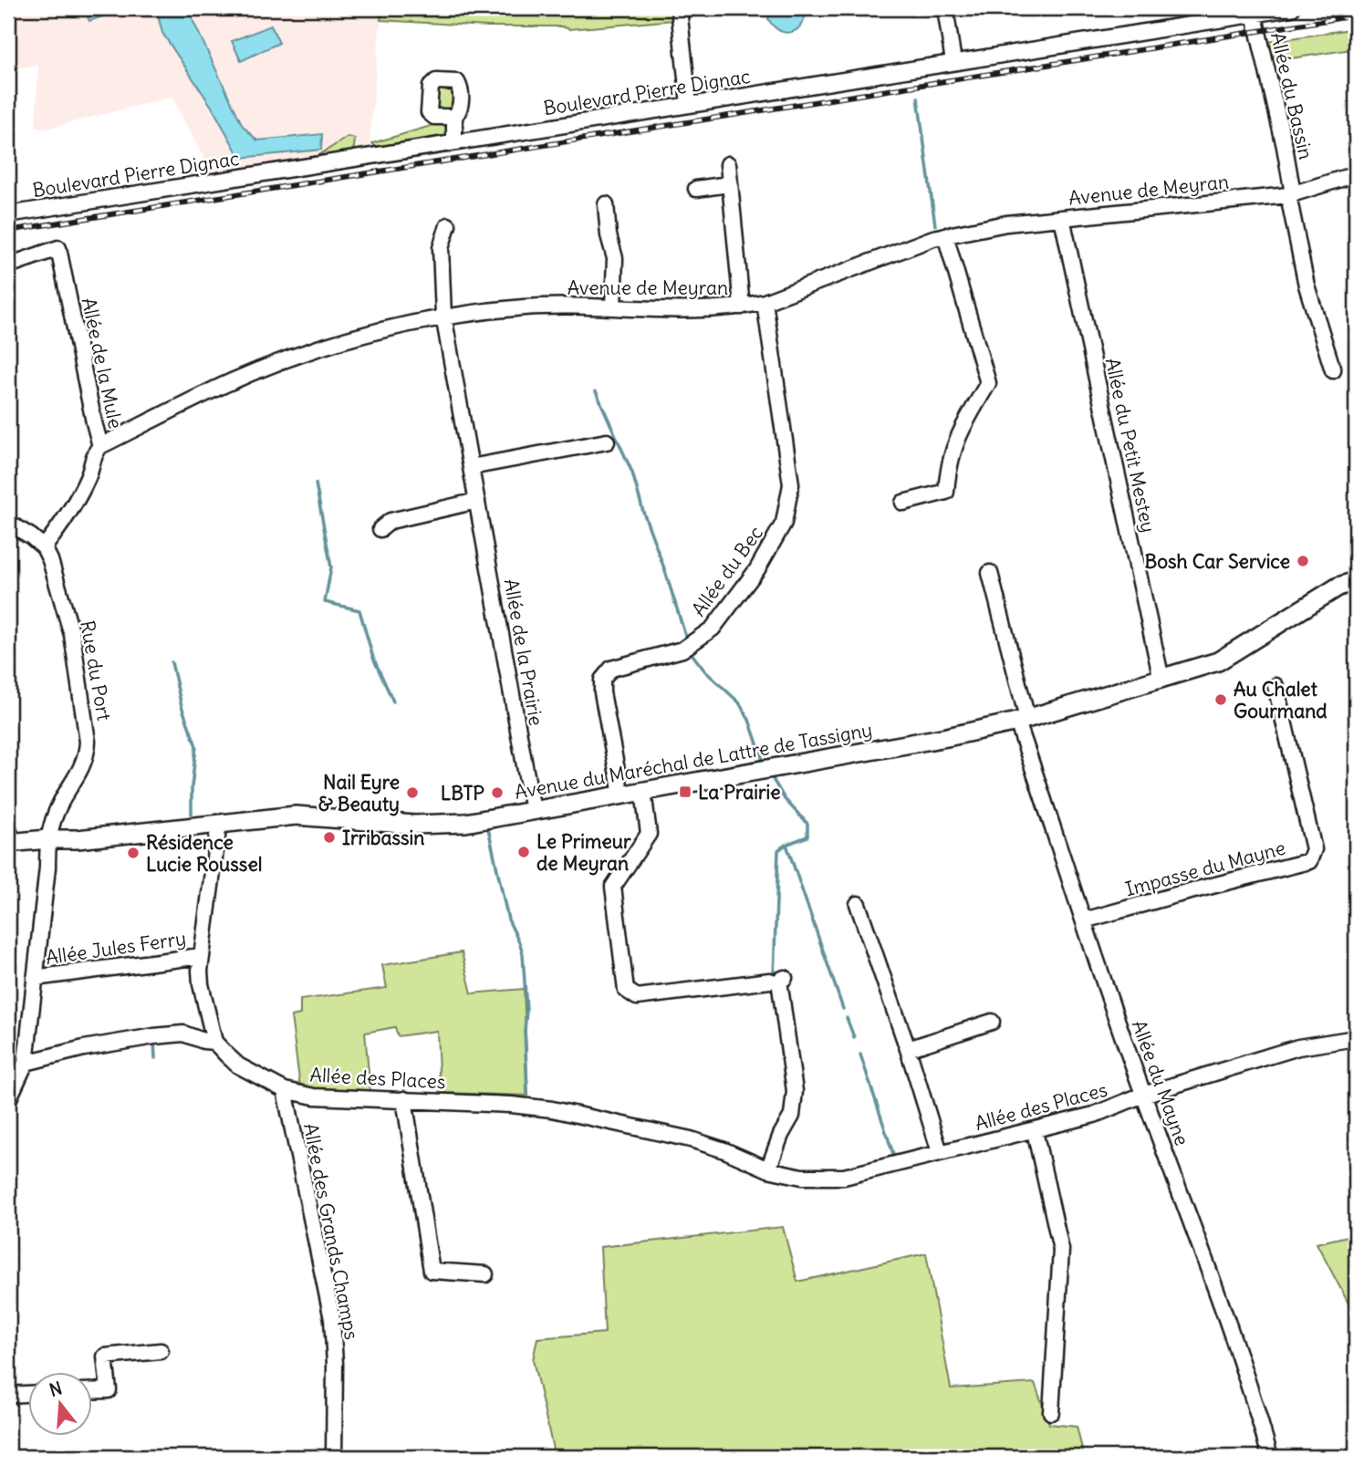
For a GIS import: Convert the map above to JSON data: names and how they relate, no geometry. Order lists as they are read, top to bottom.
{
  "streets": {
    "main road": ["Avenue du Maréchal de Lattre de Tassigny"],
    "street": [
      "Boulevard Pierre Dignac",
      "Allée du Bassin",
      "Avenue de Meyran",
      "Allée de la Mule",
      "Allée du Petit Mestey",
      "Allée du Bec",
      "Allée de la Prairie",
      "Rue du Port",
      "Impasse du Mayne",
      "Allée Jules Ferry",
      "Allée des Places",
      "Allée du Mayne",
      "Allée des Grands Champs"
    ]
  },
  "crossings": [
    ["Boulevard Pierre Dignac", "Allée du Bassin"],
    ["Allée du Bassin", "Avenue de Meyran"],
    ["Avenue de Meyran", "Allée de la Mule"],
    ["Avenue de Meyran", "Allée du Petit Mestey"],
    ["Avenue de Meyran", "Allée du Bec"],
    ["Avenue de Meyran", "Allée de la Prairie"],
    ["Allée de la Mule", "Rue du Port"],
    ["Allée du Petit Mestey", "Avenue du Maréchal de Lattre de Tassigny"],
    ["Allée du Bec", "Avenue du Maréchal de Lattre de Tassigny"],
    ["Allée de la Prairie", "Avenue du Maréchal de Lattre de Tassigny"],
    ["Rue du Port", "Avenue du Maréchal de Lattre de Tassigny"],
    ["Rue du Port", "Allée Jules Ferry"],
    ["Avenue du Maréchal de Lattre de Tassigny", "Allée des Places"],
    ["Avenue du Maréchal de Lattre de Tassigny", "Allée du Mayne"],
    ["Impasse du Mayne", "Allée du Mayne"],
    ["Allée Jules Ferry", "Allée des Places"],
    ["Allée des Places", "Allée du Mayne"],
    ["Allée des Places", "Allée des Grands Champs"]
  ],
  "places": {
    "other": [
      "Bosh Car Service",
      "Au Chalet Gourmand",
      "Nail Eyre & Beauty",
      "LBTP",
      "Irribassin",
      "Le Primeur de Meyran",
      "Résidence Lucie Roussel"
    ],
    "transit": ["La Prairie"]
  },
  "north": "top"
}
